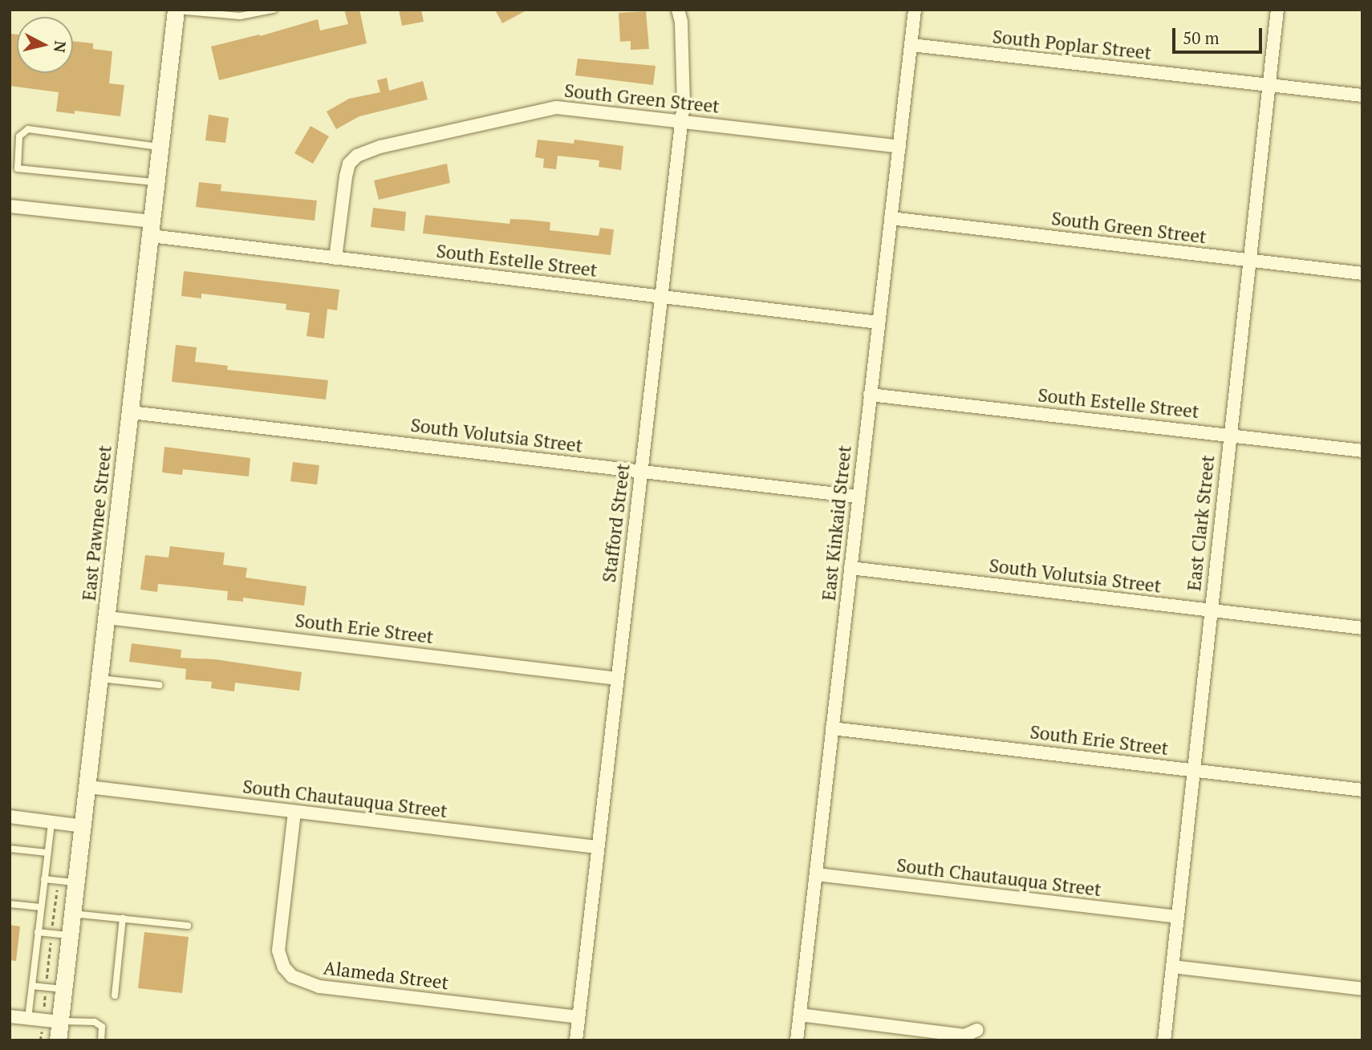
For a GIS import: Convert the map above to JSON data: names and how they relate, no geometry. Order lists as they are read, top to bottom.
{
  "streets": {
    "main road": ["East Pawnee Street"],
    "street": [
      "South Poplar Street",
      "South Green Street",
      "South Estelle Street",
      "South Volutsia Street",
      "Stafford Street",
      "East Kinkaid Street",
      "East Clark Street",
      "South Erie Street",
      "South Chautauqua Street",
      "Alameda Street"
    ]
  },
  "crossings": [
    ["South Poplar Street", "East Kinkaid Street"],
    ["South Poplar Street", "East Clark Street"],
    ["South Green Street", "South Estelle Street"],
    ["South Green Street", "Stafford Street"],
    ["South Green Street", "East Kinkaid Street"],
    ["South Green Street", "East Clark Street"],
    ["South Estelle Street", "East Pawnee Street"],
    ["South Estelle Street", "Stafford Street"],
    ["South Estelle Street", "East Kinkaid Street"],
    ["South Estelle Street", "East Clark Street"],
    ["South Volutsia Street", "East Pawnee Street"],
    ["South Volutsia Street", "Stafford Street"],
    ["South Volutsia Street", "East Kinkaid Street"],
    ["South Volutsia Street", "East Clark Street"],
    ["East Pawnee Street", "South Erie Street"],
    ["East Pawnee Street", "South Chautauqua Street"],
    ["Stafford Street", "South Erie Street"],
    ["Stafford Street", "South Chautauqua Street"],
    ["Stafford Street", "Alameda Street"],
    ["East Kinkaid Street", "South Erie Street"],
    ["East Kinkaid Street", "South Chautauqua Street"],
    ["East Clark Street", "South Erie Street"],
    ["East Clark Street", "South Chautauqua Street"],
    ["South Chautauqua Street", "Alameda Street"]
  ],
  "scale_bar": "50 m",
  "north": "right"
}
